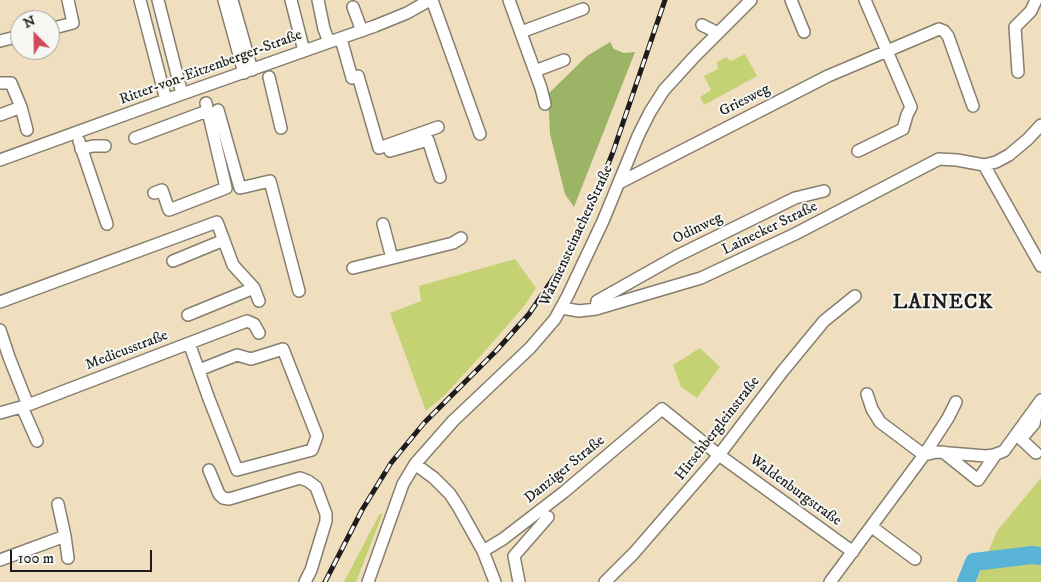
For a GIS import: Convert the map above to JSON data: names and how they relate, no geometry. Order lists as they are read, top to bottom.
{
  "streets": {
    "street": [
      "Ritter-von-Eitzenberger-Straße",
      "Griesweg",
      "Odinweg",
      "Lainecker Straße",
      "Warmensteinacher Straße",
      "Medicusstraße",
      "Hirschbergleinstraße",
      "Danziger Straße",
      "Waldenburgstraße"
    ]
  },
  "crossings": [
    ["Griesweg", "Warmensteinacher Straße"],
    ["Odinweg", "Lainecker Straße"],
    ["Lainecker Straße", "Warmensteinacher Straße"],
    ["Hirschbergleinstraße", "Waldenburgstraße"],
    ["Danziger Straße", "Waldenburgstraße"]
  ],
  "districts": ["LAINECK"],
  "scale_bar": "100 m",
  "north": "top left"
}
